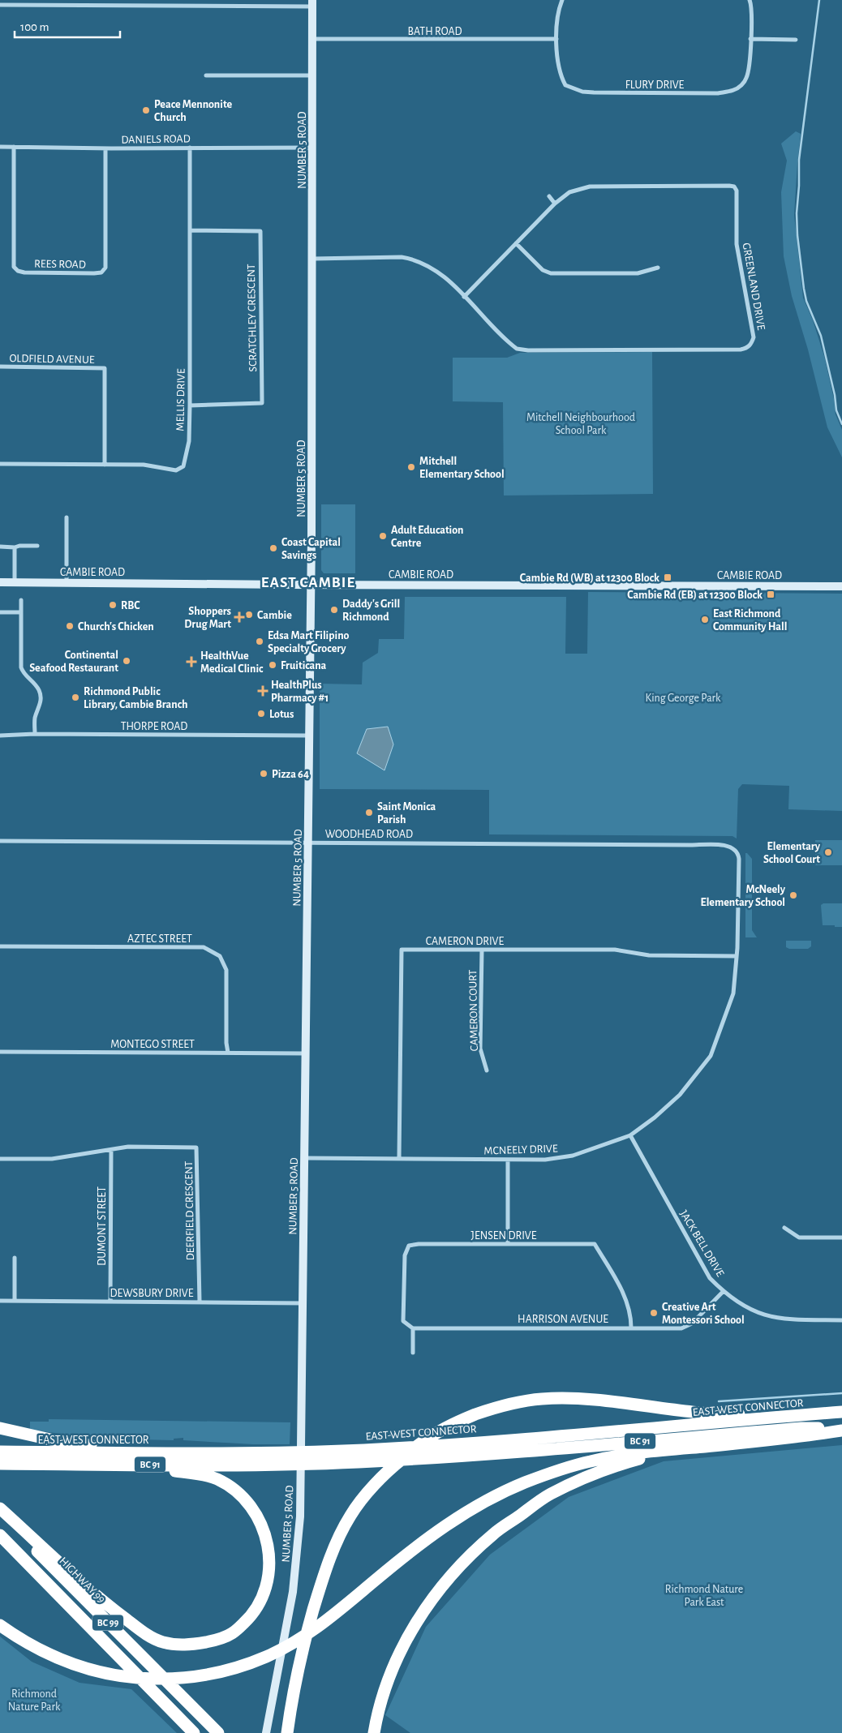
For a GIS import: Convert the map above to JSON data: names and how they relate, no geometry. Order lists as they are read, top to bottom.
{
  "streets": {
    "highway": [
      "EAST-WEST CONNECTOR",
      "BC 91",
      "HIGHWAY 99",
      "BC 99"
    ],
    "main road": ["NUMBER 5 ROAD", "CAMBIE ROAD"],
    "street": [
      "BATH ROAD",
      "FLURY DRIVE",
      "DANIELS ROAD",
      "REES ROAD",
      "GREENLAND DRIVE",
      "SCRATCHLEY CRESCENT",
      "OLDFIELD AVENUE",
      "MELLIS DRIVE",
      "THORPE ROAD",
      "WOODHEAD ROAD",
      "AZTEC STREET",
      "CAMERON DRIVE",
      "CAMERON COURT",
      "MONTEGO STREET",
      "MCNEELY DRIVE",
      "DEERFIELD CRESCENT",
      "DUMONT STREET",
      "JENSEN DRIVE",
      "JACK BELL DRIVE",
      "DEWSBURY DRIVE",
      "HARRISON AVENUE"
    ]
  },
  "crossings": [
    ["BATH ROAD", "FLURY DRIVE"],
    ["BATH ROAD", "NUMBER 5 ROAD"],
    ["DANIELS ROAD", "NUMBER 5 ROAD"],
    ["DANIELS ROAD", "REES ROAD"],
    ["DANIELS ROAD", "MELLIS DRIVE"],
    ["NUMBER 5 ROAD", "GREENLAND DRIVE"],
    ["NUMBER 5 ROAD", "CAMBIE ROAD"],
    ["NUMBER 5 ROAD", "THORPE ROAD"],
    ["NUMBER 5 ROAD", "WOODHEAD ROAD"],
    ["NUMBER 5 ROAD", "MONTEGO STREET"],
    ["NUMBER 5 ROAD", "MCNEELY DRIVE"],
    ["NUMBER 5 ROAD", "DEWSBURY DRIVE"],
    ["SCRATCHLEY CRESCENT", "MELLIS DRIVE"],
    ["OLDFIELD AVENUE", "MELLIS DRIVE"],
    ["WOODHEAD ROAD", "MCNEELY DRIVE"],
    ["AZTEC STREET", "MONTEGO STREET"],
    ["CAMERON DRIVE", "CAMERON COURT"],
    ["CAMERON DRIVE", "MCNEELY DRIVE"],
    ["MCNEELY DRIVE", "JACK BELL DRIVE"],
    ["DEERFIELD CRESCENT", "DUMONT STREET"],
    ["DEERFIELD CRESCENT", "DEWSBURY DRIVE"],
    ["DUMONT STREET", "DEWSBURY DRIVE"],
    ["JENSEN DRIVE", "HARRISON AVENUE"],
    ["JACK BELL DRIVE", "HARRISON AVENUE"]
  ],
  "districts": ["EAST CAMBIE"],
  "parks": [
    "Mitchell Neighbourhood School Park",
    "King George Park",
    "Richmond Nature Park East",
    "Richmond Nature Park"
  ],
  "places": {
    "other": [
      "Peace Mennonite Church",
      "Mitchell Elementary School",
      "Adult Education Centre",
      "Coast Capital Savings",
      "RBC",
      "Daddy's Grill Richmond",
      "Cambie",
      "East Richmond Community Hall",
      "Church's Chicken",
      "Edsa Mart Filipino Specialty Grocery",
      "Continental Seafood Restaurant",
      "Fruiticana",
      "Richmond Public Library, Cambie Branch",
      "Lotus",
      "Pizza 64",
      "Saint Monica Parish",
      "Elementary School Court",
      "McNeely Elementary School",
      "Creative Art Montessori School"
    ],
    "transit": ["Cambie Rd (WB) at 12300 Block", "Cambie Rd (EB) at 12300 Block"],
    "health": ["Shoppers Drug Mart", "HealthVue Medical Clinic", "HealthPlus Pharmacy #1"]
  },
  "scale_bar": "100 m"
}
